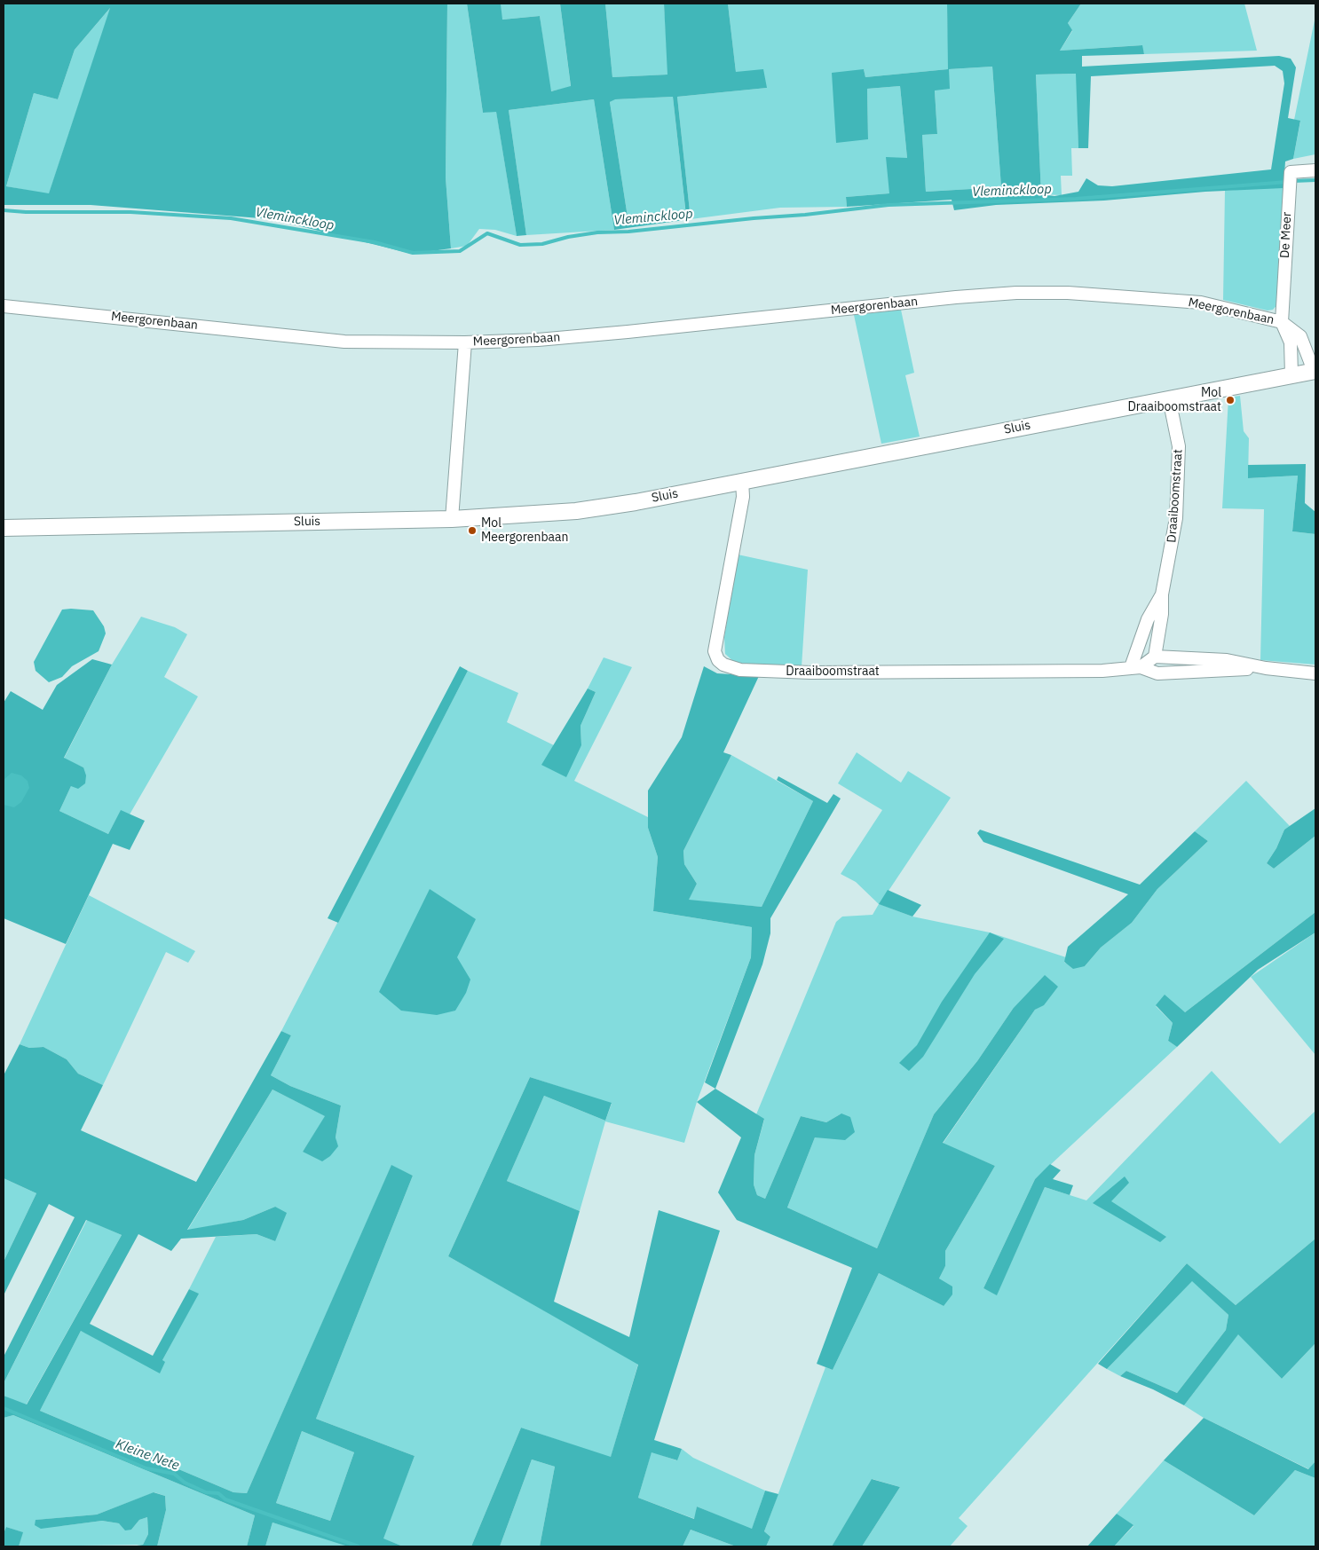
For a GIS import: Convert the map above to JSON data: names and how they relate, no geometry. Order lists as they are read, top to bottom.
{
  "streets": {
    "street": [
      "De Meer",
      "Meergorenbaan",
      "Sluis",
      "Draaiboomstraat"
    ]
  },
  "crossings": [
    ["De Meer", "Meergorenbaan"],
    ["Meergorenbaan", "Sluis"],
    ["Sluis", "Draaiboomstraat"]
  ],
  "water": ["Vleminckloop", "Kleine Nete"],
  "places": ["Mol Draaiboomstraat", "Mol Meergorenbaan"]
}
